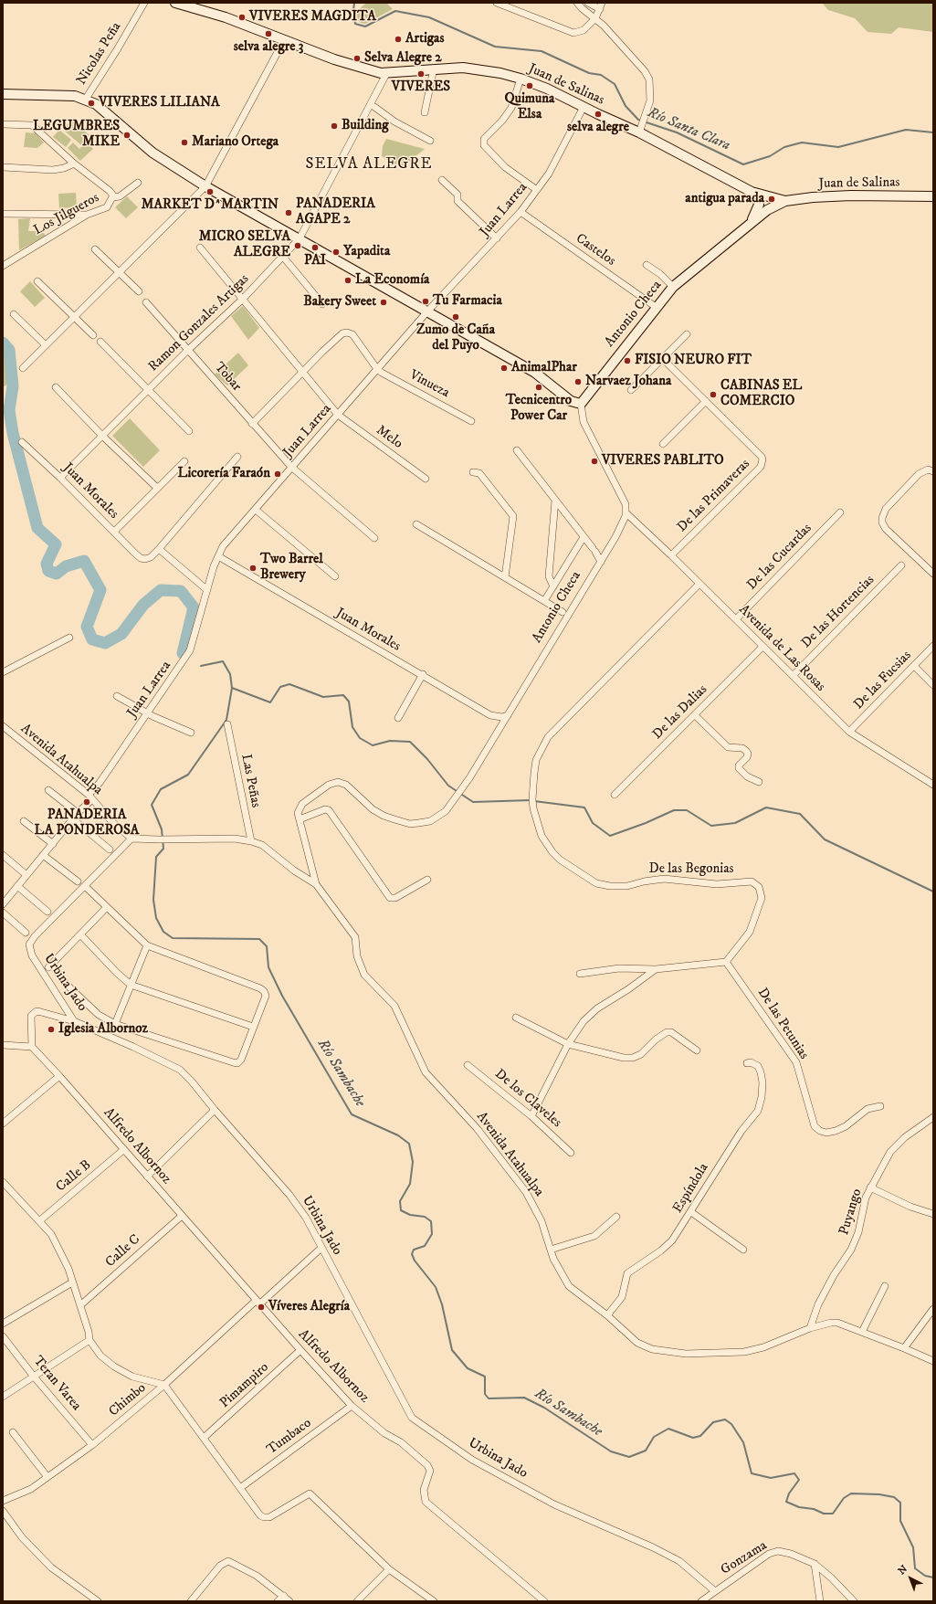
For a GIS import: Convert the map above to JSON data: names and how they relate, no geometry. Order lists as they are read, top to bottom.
{
  "streets": {
    "street": [
      "Nicolas Peña",
      "Juan de Salinas",
      "Juan Larrea",
      "Los Jilgueros",
      "Castelos",
      "Antonio Checa",
      "Ramon Gonzales Artigas",
      "Tobar",
      "Vinueza",
      "Melo",
      "Juan Morales",
      "De las Primaveras",
      "De las Cucardas",
      "De las Hortencias",
      "Avenida de Las Rosas",
      "De las Fucsias",
      "De las Dalias",
      "Avenida Atahualpa",
      "Las Peñas",
      "De las Begonias",
      "Urbina Jado",
      "De las Petunias",
      "De los Claveles",
      "Alfredo Albornoz",
      "Calle B",
      "Espíndola",
      "Puyango",
      "Calle C",
      "Teran Varea",
      "Pimampiro",
      "Chimbo",
      "Tumbaco",
      "Gonzama"
    ]
  },
  "crossings": [
    ["Juan de Salinas", "Juan Larrea"],
    ["Juan de Salinas", "Antonio Checa"],
    ["Juan de Salinas", "Ramon Gonzales Artigas"],
    ["Juan Larrea", "Castelos"],
    ["Juan Larrea", "Tobar"],
    ["Juan Larrea", "Vinueza"],
    ["Juan Larrea", "Melo"],
    ["Juan Larrea", "Juan Morales"],
    ["Juan Larrea", "Avenida Atahualpa"],
    ["Castelos", "Antonio Checa"],
    ["Antonio Checa", "Juan Morales"],
    ["Antonio Checa", "Avenida de Las Rosas"],
    ["Antonio Checa", "Avenida Atahualpa"],
    ["Ramon Gonzales Artigas", "Tobar"],
    ["Ramon Gonzales Artigas", "Melo"],
    ["Ramon Gonzales Artigas", "Juan Morales"],
    ["De las Primaveras", "Avenida de Las Rosas"],
    ["De las Cucardas", "Avenida de Las Rosas"],
    ["De las Hortencias", "Avenida de Las Rosas"],
    ["Avenida de Las Rosas", "De las Fucsias"],
    ["Avenida de Las Rosas", "De las Dalias"],
    ["Avenida de Las Rosas", "De las Begonias"],
    ["Avenida Atahualpa", "Las Peñas"],
    ["Avenida Atahualpa", "Urbina Jado"],
    ["Avenida Atahualpa", "Espíndola"],
    ["Avenida Atahualpa", "Puyango"],
    ["De las Begonias", "De las Petunias"],
    ["Urbina Jado", "Chimbo"],
    ["Urbina Jado", "Gonzama"],
    ["Alfredo Albornoz", "Calle B"],
    ["Alfredo Albornoz", "Calle C"],
    ["Alfredo Albornoz", "Pimampiro"],
    ["Alfredo Albornoz", "Chimbo"],
    ["Alfredo Albornoz", "Tumbaco"],
    ["Teran Varea", "Chimbo"]
  ],
  "districts": ["SELVA ALEGRE"],
  "water": ["Río Santa Clara", "Río Sambache"],
  "places": [
    "VIVERES MAGDITA",
    "selva alegre 3",
    "Artigas",
    "Selva Alegre 2",
    "VIVERES",
    "Quimuna Elsa",
    "VIVERES LILIANA",
    "selva alegre",
    "Building",
    "LEGUMBRES MIKE",
    "Mariano Ortega",
    "MARKET D^MARTIN",
    "antigua parada",
    "PANADERIA AGAPE 2",
    "MICRO SELVA ALEGRE",
    "PAI",
    "Yapadita",
    "La Economía",
    "Tu Farmacia",
    "Bakery Sweet",
    "Zumo de Caña del Puyo",
    "FISIO NEURO FIT",
    "AnimalPhar",
    "Narvaez Johana",
    "Tecnicentro Power Car",
    "CABINAS EL COMERCIO",
    "VIVERES PABLITO",
    "Licorería Faraón",
    "Two Barrel Brewery",
    "PANADERIA LA PONDEROSA",
    "Iglesia Albornoz",
    "Víveres Alegría"
  ],
  "north": "top left"
}
